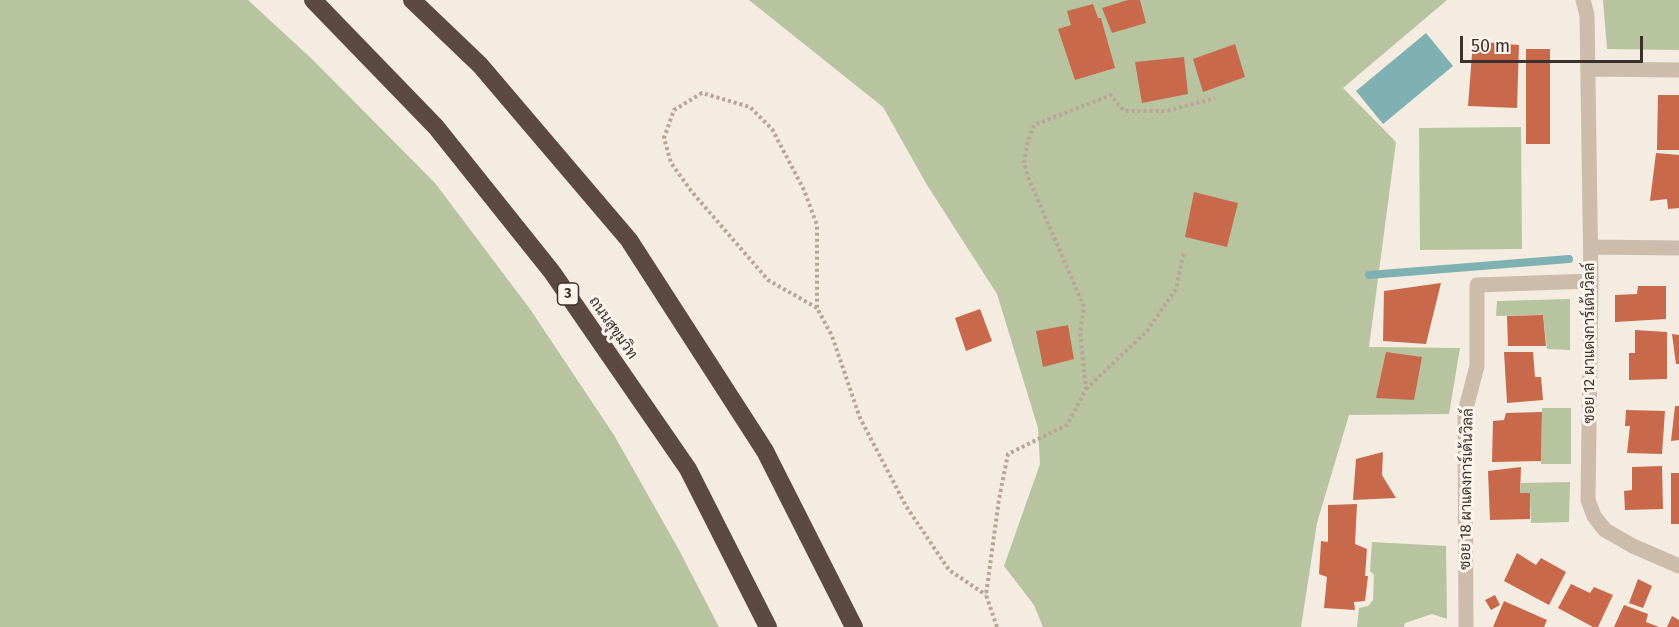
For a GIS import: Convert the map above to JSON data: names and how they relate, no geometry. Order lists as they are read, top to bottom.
{
  "streets": {
    "highway": ["3", "ถนนสุขุมวิท"],
    "street": ["ซอย 12 ผาแดงการ์เด้นวิลล์", "ซอย 18 ผาแดงการ์เด้นวิลล์"]
  },
  "crossings": [
    ["ซอย 12 ผาแดงการ์เด้นวิลล์", "ซอย 18 ผาแดงการ์เด้นวิลล์"]
  ],
  "scale_bar": "50 m"
}
